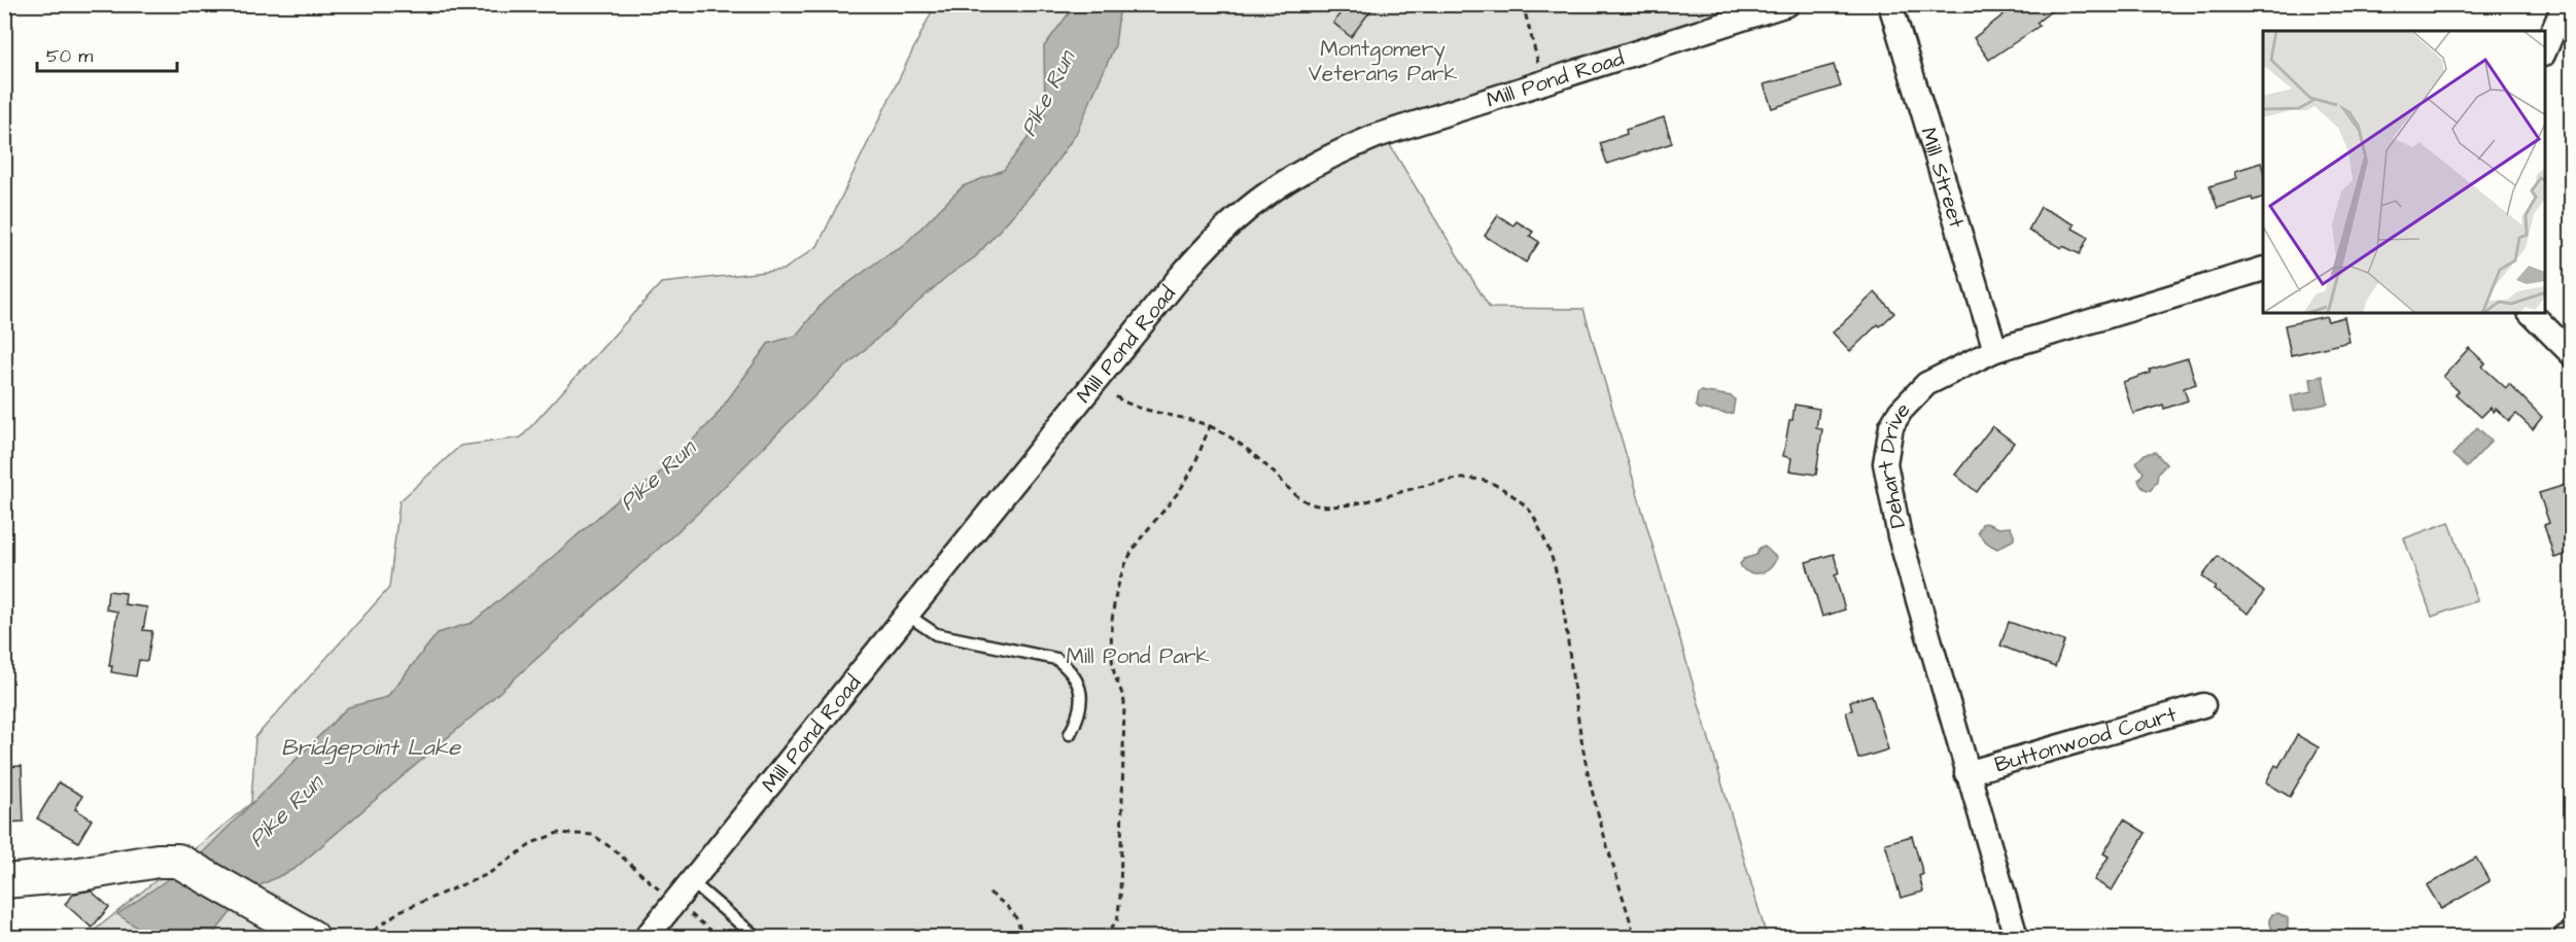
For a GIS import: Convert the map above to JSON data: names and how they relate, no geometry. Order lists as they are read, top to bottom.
{
  "streets": {
    "street": [
      "Mill Pond Road",
      "Mill Street",
      "Dehart Drive",
      "Buttonwood Court"
    ]
  },
  "crossings": [
    ["Mill Street", "Dehart Drive"],
    ["Dehart Drive", "Buttonwood Court"]
  ],
  "water": ["Pike Run", "Bridgepoint Lake"],
  "parks": ["Montgomery Veterans Park", "Mill Pond Park"],
  "scale_bar": "50 m"
}
